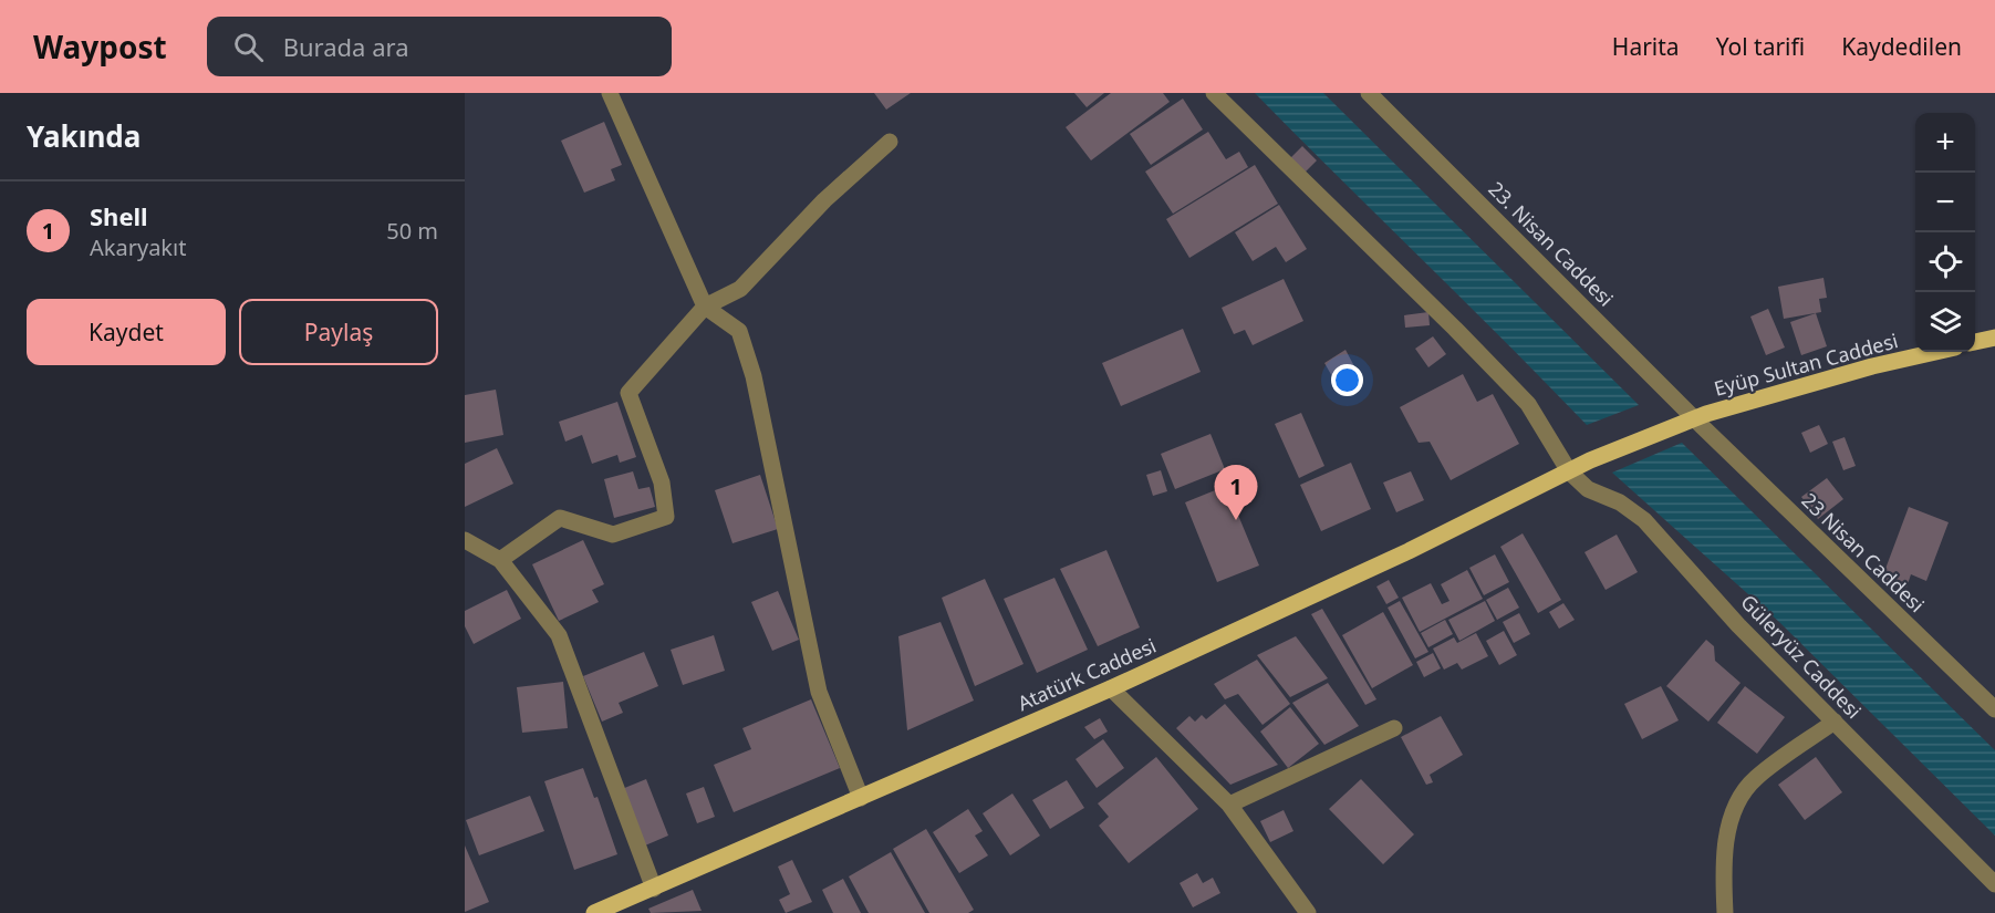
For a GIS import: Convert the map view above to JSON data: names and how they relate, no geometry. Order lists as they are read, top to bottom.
{
  "streets": {
    "main road": ["Eyüp Sultan Caddesi", "Atatürk Caddesi"],
    "street": ["23. Nisan Caddesi", "23 Nisan Caddesi", "Güleryüz Caddesi"]
  },
  "crossings": [
    ["23. Nisan Caddesi", "Eyüp Sultan Caddesi"],
    ["23. Nisan Caddesi", "23 Nisan Caddesi"],
    ["Eyüp Sultan Caddesi", "23 Nisan Caddesi"],
    ["Eyüp Sultan Caddesi", "Atatürk Caddesi"],
    ["Güleryüz Caddesi", "Atatürk Caddesi"]
  ],
  "page": {
    "header": "Waypost",
    "search": "Burada ara",
    "nav": ["Harita", "Yol tarifi", "Kaydedilen"],
    "heading": "Yakında",
    "map_buttons": ["+", "−"],
    "list": [
      {
        "mark": "1",
        "name": "Shell",
        "note": "Akaryakıt",
        "value": "50 m"
      }
    ],
    "buttons": ["Kaydet", "Paylaş"],
    "pins": "1"
  }
}
